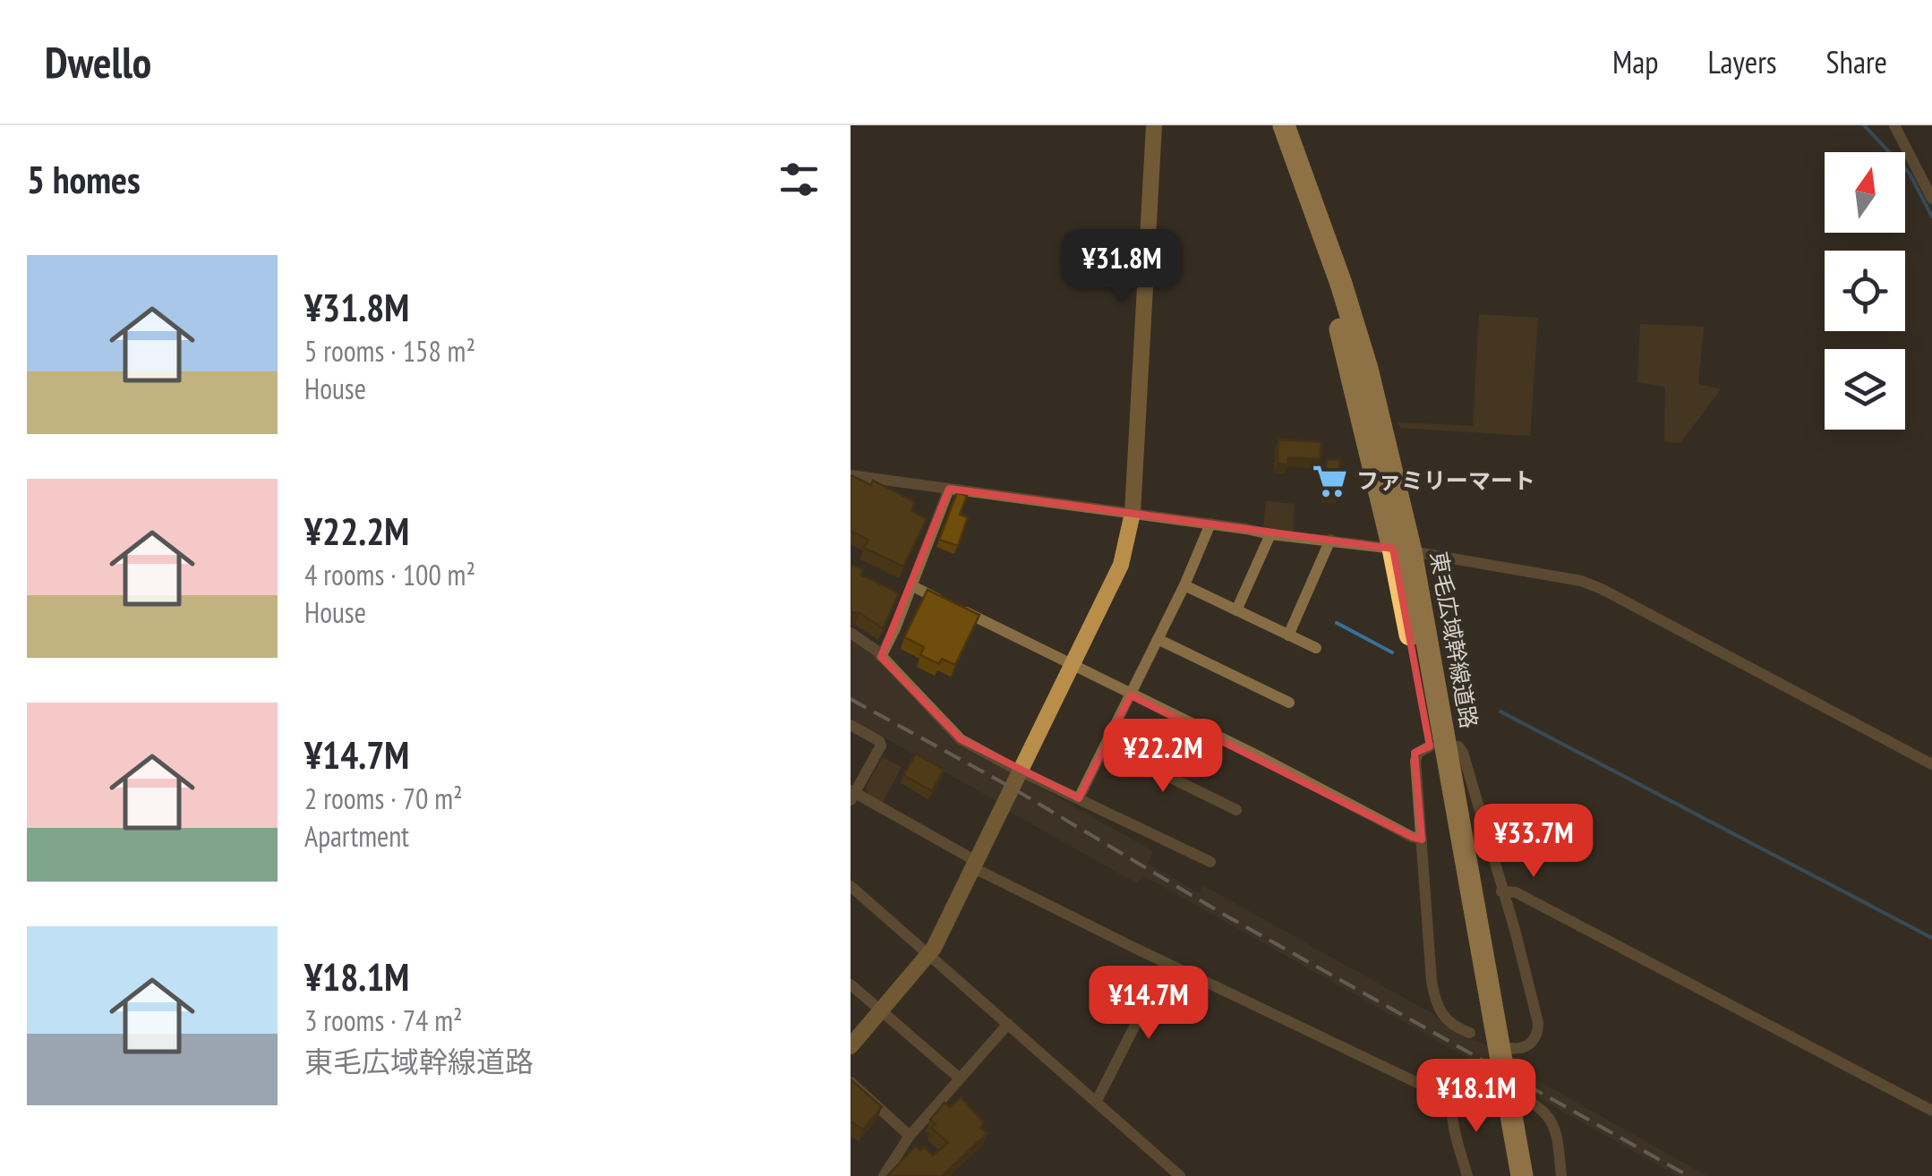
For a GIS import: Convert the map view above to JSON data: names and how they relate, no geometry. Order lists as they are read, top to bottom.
{
  "streets": {
    "highway": ["東毛広域幹線道路"]
  },
  "places": {
    "supermarket": ["ファミリーマート"]
  },
  "north": "top",
  "page": {
    "header": "Dwello",
    "nav": ["Map", "Layers", "Share"],
    "heading": "5 homes",
    "price": [
      "¥31.8M",
      "¥22.2M",
      "¥33.7M",
      "¥14.7M",
      "¥18.1M"
    ],
    "list": [
      {
        "name": "¥31.8M",
        "note": "5 rooms · 158 m² · House"
      },
      {
        "name": "¥22.2M",
        "note": "4 rooms · 100 m² · House"
      },
      {
        "name": "¥14.7M",
        "note": "2 rooms · 70 m² · Apartment"
      },
      {
        "name": "¥18.1M",
        "note": "3 rooms · 74 m² · 東毛広域幹線道路"
      }
    ]
  }
}
